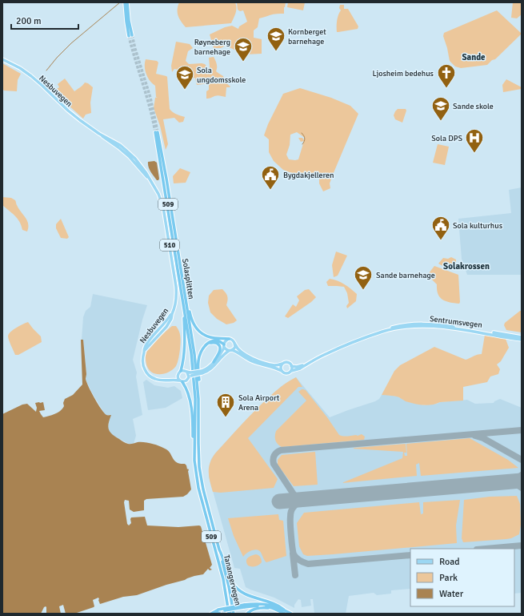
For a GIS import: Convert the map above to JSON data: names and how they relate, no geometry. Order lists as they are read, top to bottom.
{
  "streets": {
    "highway": ["509", "Solasplitten", "Tanangervegen"],
    "main road": ["Nesbuvegen", "510", "Sentrumsvegen"]
  },
  "crossings": [
    ["Nesbuvegen", "510"],
    ["509", "510"],
    ["509", "Solasplitten"],
    ["509", "Tanangervegen"],
    ["Solasplitten", "Tanangervegen"]
  ],
  "districts": ["Sande", "Solakrossen"],
  "places": {
    "school or university": [
      "Kornberget barnehage",
      "Røyneberg barnehage",
      "Sola ungdomsskole",
      "Sande skole",
      "Sande barnehage"
    ],
    "church": ["Ljosheim bedehus"],
    "hospital": ["Sola DPS"],
    "public building": ["Bygdakjelleren", "Sola kulturhus"],
    "building": ["Sola Airport Arena"]
  },
  "legend": ["Road", "Park", "Water"],
  "scale_bar": "200 m"
}
